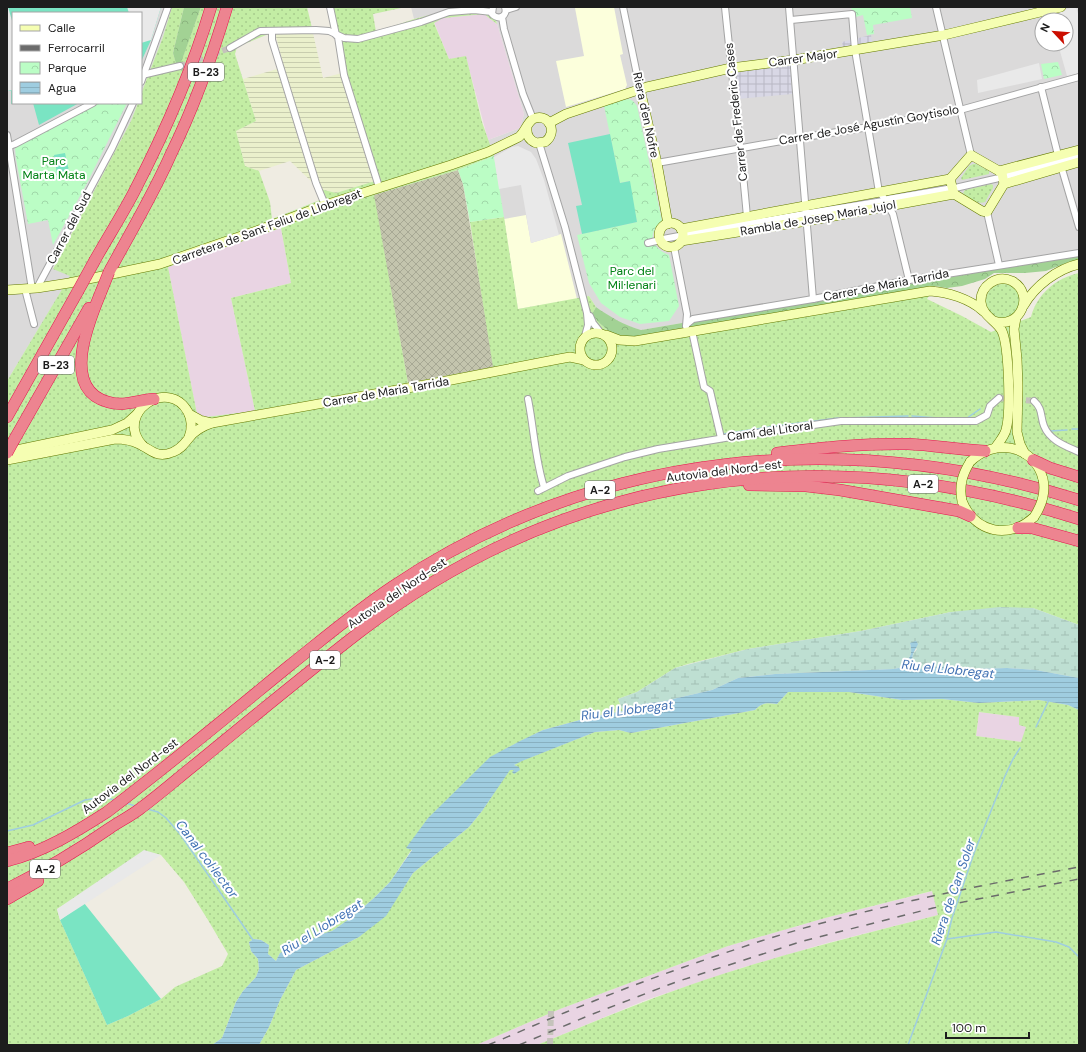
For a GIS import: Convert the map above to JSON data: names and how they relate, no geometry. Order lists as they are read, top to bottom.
{
  "streets": {
    "highway": ["B-23", "Autovia del Nord-est", "A-2"],
    "street": [
      "Carrer Major",
      "Carrer de Frederic Cases",
      "Riera d'en Nofre",
      "Carrer de José Agustín Goytisolo",
      "Rambla de Josep Maria Jujol",
      "Carretera de Sant Feliu de Llobregat",
      "Carrer del Sud",
      "Carrer de Maria Tarrida",
      "Camí del Litoral"
    ]
  },
  "crossings": [
    ["Carrer Major", "Carrer de Frederic Cases"],
    ["Carrer Major", "Riera d'en Nofre"],
    ["Carrer Major", "Carretera de Sant Feliu de Llobregat"],
    ["Carrer de Frederic Cases", "Carrer de José Agustín Goytisolo"],
    ["Carrer de Frederic Cases", "Rambla de Josep Maria Jujol"],
    ["Riera d'en Nofre", "Carrer de José Agustín Goytisolo"],
    ["Riera d'en Nofre", "Rambla de Josep Maria Jujol"],
    ["Carretera de Sant Feliu de Llobregat", "Carrer del Sud"]
  ],
  "water": ["Riu el Llobregat", "Canal col·lector", "Riera de Can Soler"],
  "parks": ["Parc Marta Mata", "Parc del Mil·lenari"],
  "legend": [
    "Calle",
    "Ferrocarril",
    "Parque",
    "Agua"
  ],
  "scale_bar": "100 m",
  "north": "top left"
}
